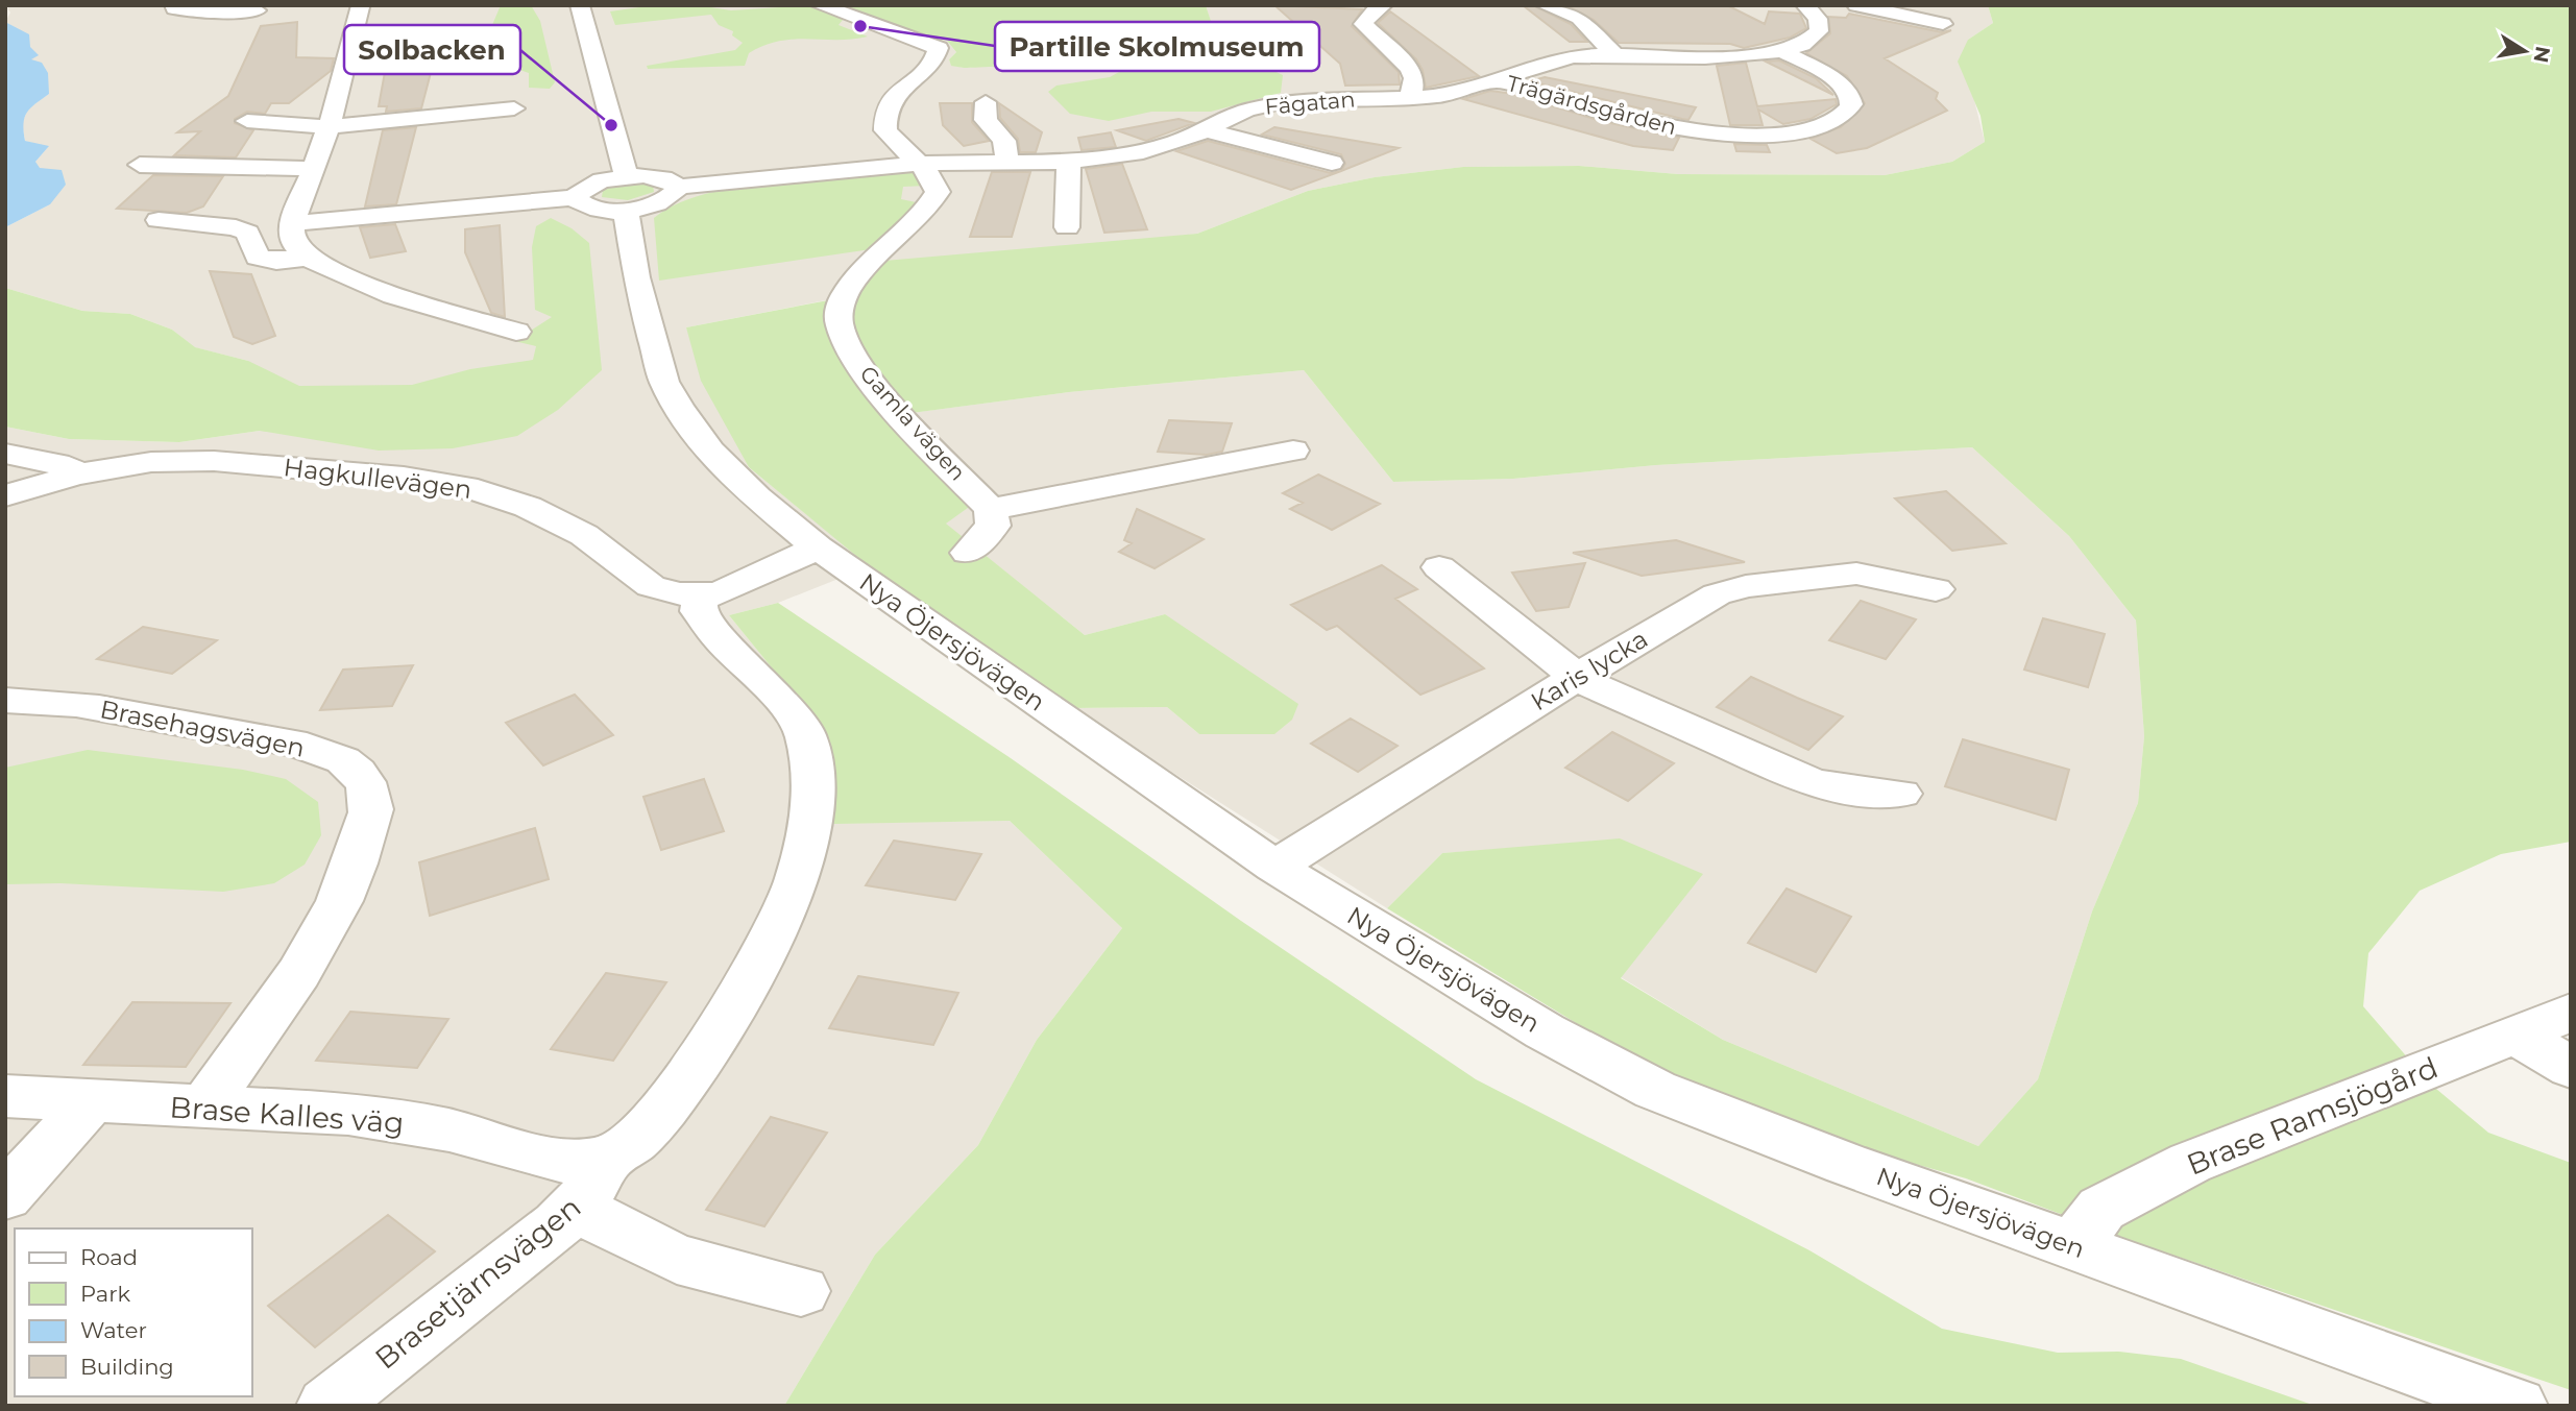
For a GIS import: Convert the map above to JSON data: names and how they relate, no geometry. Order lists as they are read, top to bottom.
{
  "streets": {
    "street": [
      "Fägatan",
      "Trägärdsgården",
      "Gamla vägen",
      "Hagkullevägen",
      "Nya Öjersjövägen",
      "Karis lycka",
      "Brasehagsvägen",
      "Brase Kalles väg",
      "Brase Ramsjögård",
      "Brasetjärnsvägen"
    ]
  },
  "crossings": [
    ["Fägatan", "Trägärdsgården"],
    ["Fägatan", "Gamla vägen"],
    ["Hagkullevägen", "Nya Öjersjövägen"],
    ["Hagkullevägen", "Brasetjärnsvägen"],
    ["Nya Öjersjövägen", "Karis lycka"],
    ["Nya Öjersjövägen", "Brase Ramsjögård"],
    ["Brasehagsvägen", "Brase Kalles väg"],
    ["Brase Kalles väg", "Brasetjärnsvägen"]
  ],
  "places": ["Partille Skolmuseum", "Solbacken"],
  "legend": [
    "Road",
    "Park",
    "Water",
    "Building"
  ],
  "north": "right"
}
